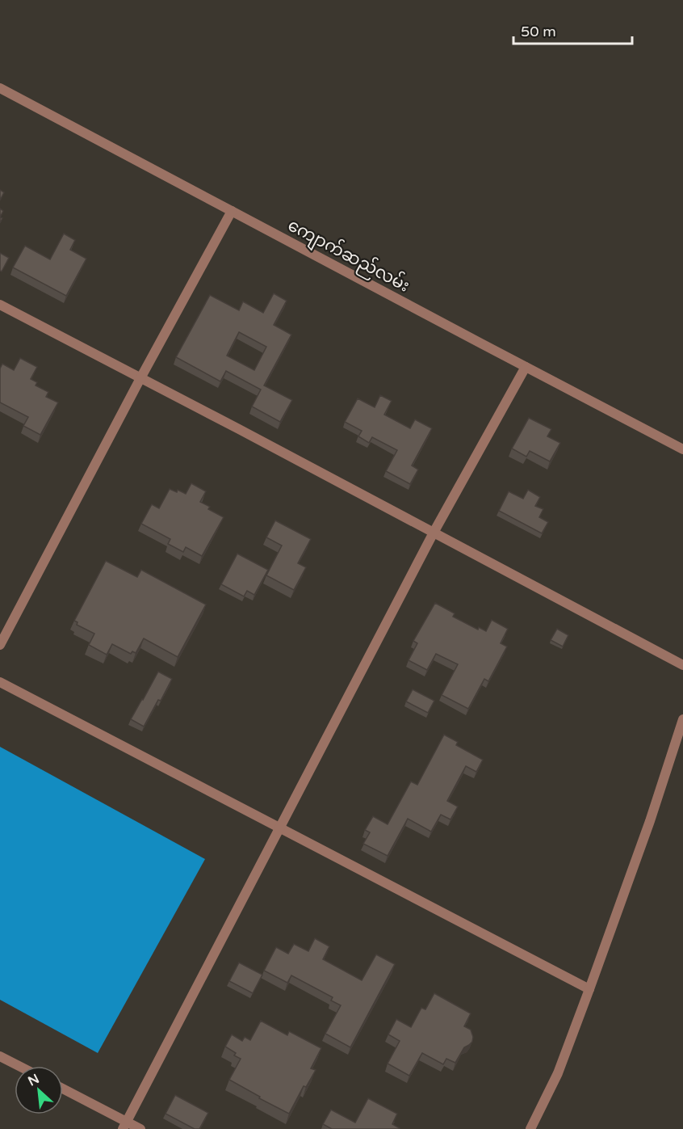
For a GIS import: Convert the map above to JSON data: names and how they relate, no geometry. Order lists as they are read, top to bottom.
{
  "streets": {
    "street": ["ကျောက်ဆည်လမ်း"]
  },
  "scale_bar": "50 m",
  "north": "top left"
}
